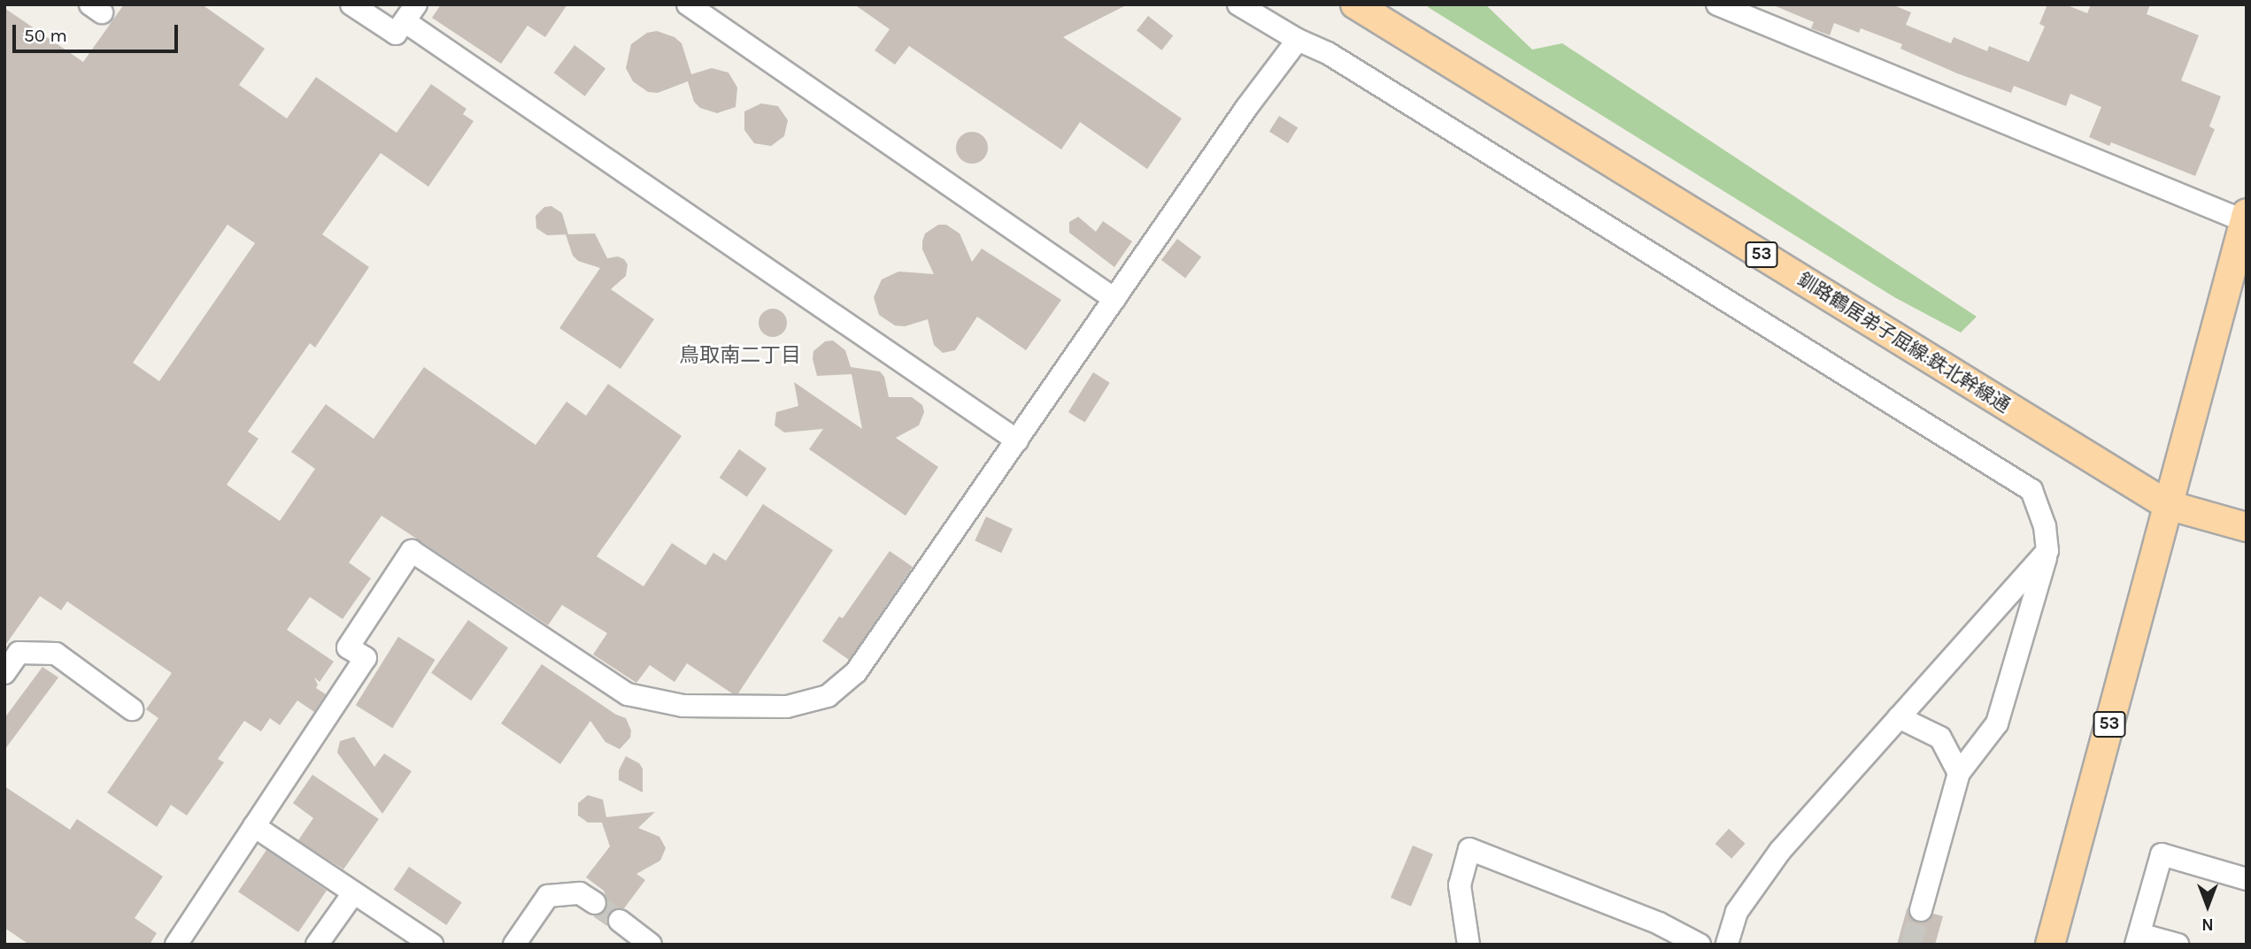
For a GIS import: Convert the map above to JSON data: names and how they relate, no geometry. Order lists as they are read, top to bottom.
{
  "streets": {
    "main road": ["53", "釧路鶴居弟子屈線:鉄北幹線通"]
  },
  "crossings": [
    ["53", "釧路鶴居弟子屈線:鉄北幹線通"]
  ],
  "districts": ["鳥取南二丁目"],
  "scale_bar": "50 m",
  "north": "bottom"
}
